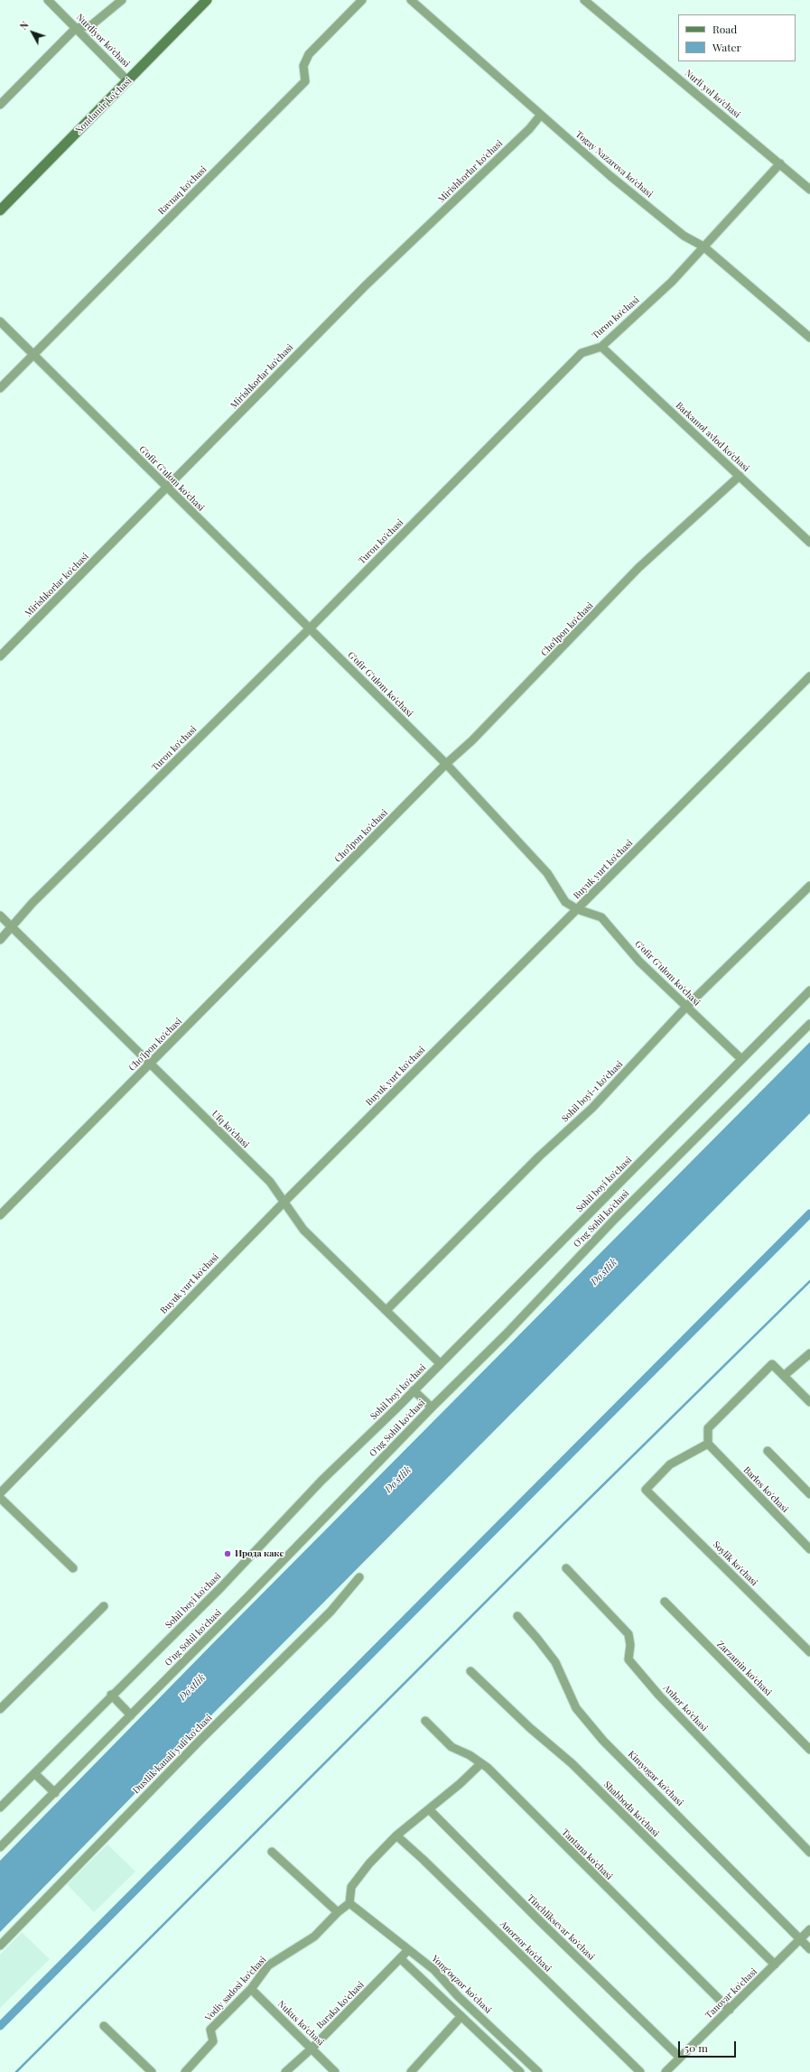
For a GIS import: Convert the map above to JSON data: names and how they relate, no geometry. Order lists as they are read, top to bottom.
{
  "streets": {
    "main road": ["Xondamir ko'chasi"],
    "street": [
      "Nurdiyor ko'chasi",
      "Nurli yol ko'chasi",
      "Togay Nazarova ko'chasi",
      "Mirishkorlar ko'chasi",
      "Ravnaq ko'chasi",
      "Turon ko'chasi",
      "Barkamol avlod ko'chasi",
      "G'ofir G'ulom ko'chasi",
      "Cho'lpon ko'chasi",
      "Buyuk yurt ko'chasi",
      "Sohil boyi-1 ko'chasi",
      "Ufq ko'chasi",
      "Sohil boyi ko'chasi",
      "O'ng Sohil ko'chasi",
      "Barlos ko'chasi",
      "Soylik ko'chasi",
      "Zarzamin ko'chasi",
      "Anhor ko'chasi",
      "Dustlik kanali yuli ko'chasi",
      "Kimyogar ko'chasi",
      "Shabboda ko'chasi",
      "Tantana ko'chasi",
      "Tinchliksevar ko'chasi",
      "Anorzor ko'chasi",
      "Yong'oqzor ko'chasi",
      "Vodiy sadosi ko'chasi",
      "Tanovar ko'chasi",
      "Baraka ko'chasi",
      "Nukus ko'chasi"
    ]
  },
  "crossings": [
    ["Nurdiyor ko'chasi", "Xondamir ko'chasi"],
    ["Nurli yol ko'chasi", "Turon ko'chasi"],
    ["Togay Nazarova ko'chasi", "Mirishkorlar ko'chasi"],
    ["Togay Nazarova ko'chasi", "Turon ko'chasi"],
    ["Mirishkorlar ko'chasi", "G'ofir G'ulom ko'chasi"],
    ["Ravnaq ko'chasi", "G'ofir G'ulom ko'chasi"],
    ["Turon ko'chasi", "Barkamol avlod ko'chasi"],
    ["Turon ko'chasi", "G'ofir G'ulom ko'chasi"],
    ["Turon ko'chasi", "Ufq ko'chasi"],
    ["Barkamol avlod ko'chasi", "Cho'lpon ko'chasi"],
    ["G'ofir G'ulom ko'chasi", "Cho'lpon ko'chasi"],
    ["G'ofir G'ulom ko'chasi", "Buyuk yurt ko'chasi"],
    ["G'ofir G'ulom ko'chasi", "Sohil boyi-1 ko'chasi"],
    ["G'ofir G'ulom ko'chasi", "Sohil boyi ko'chasi"],
    ["Cho'lpon ko'chasi", "Ufq ko'chasi"],
    ["Buyuk yurt ko'chasi", "Ufq ko'chasi"],
    ["Sohil boyi-1 ko'chasi", "Ufq ko'chasi"],
    ["Ufq ko'chasi", "Sohil boyi ko'chasi"],
    ["Barlos ko'chasi", "Soylik ko'chasi"],
    ["Kimyogar ko'chasi", "Tanovar ko'chasi"],
    ["Shabboda ko'chasi", "Tanovar ko'chasi"],
    ["Tantana ko'chasi", "Tanovar ko'chasi"],
    ["Tinchliksevar ko'chasi", "Tanovar ko'chasi"],
    ["Yong'oqzor ko'chasi", "Vodiy sadosi ko'chasi"],
    ["Yong'oqzor ko'chasi", "Baraka ko'chasi"],
    ["Vodiy sadosi ko'chasi", "Nukus ko'chasi"],
    ["Baraka ko'chasi", "Nukus ko'chasi"]
  ],
  "water": ["Do'stlik"],
  "places": ["Ирода каке"],
  "legend": ["Road", "Water"],
  "scale_bar": "50 m",
  "north": "top left"
}
